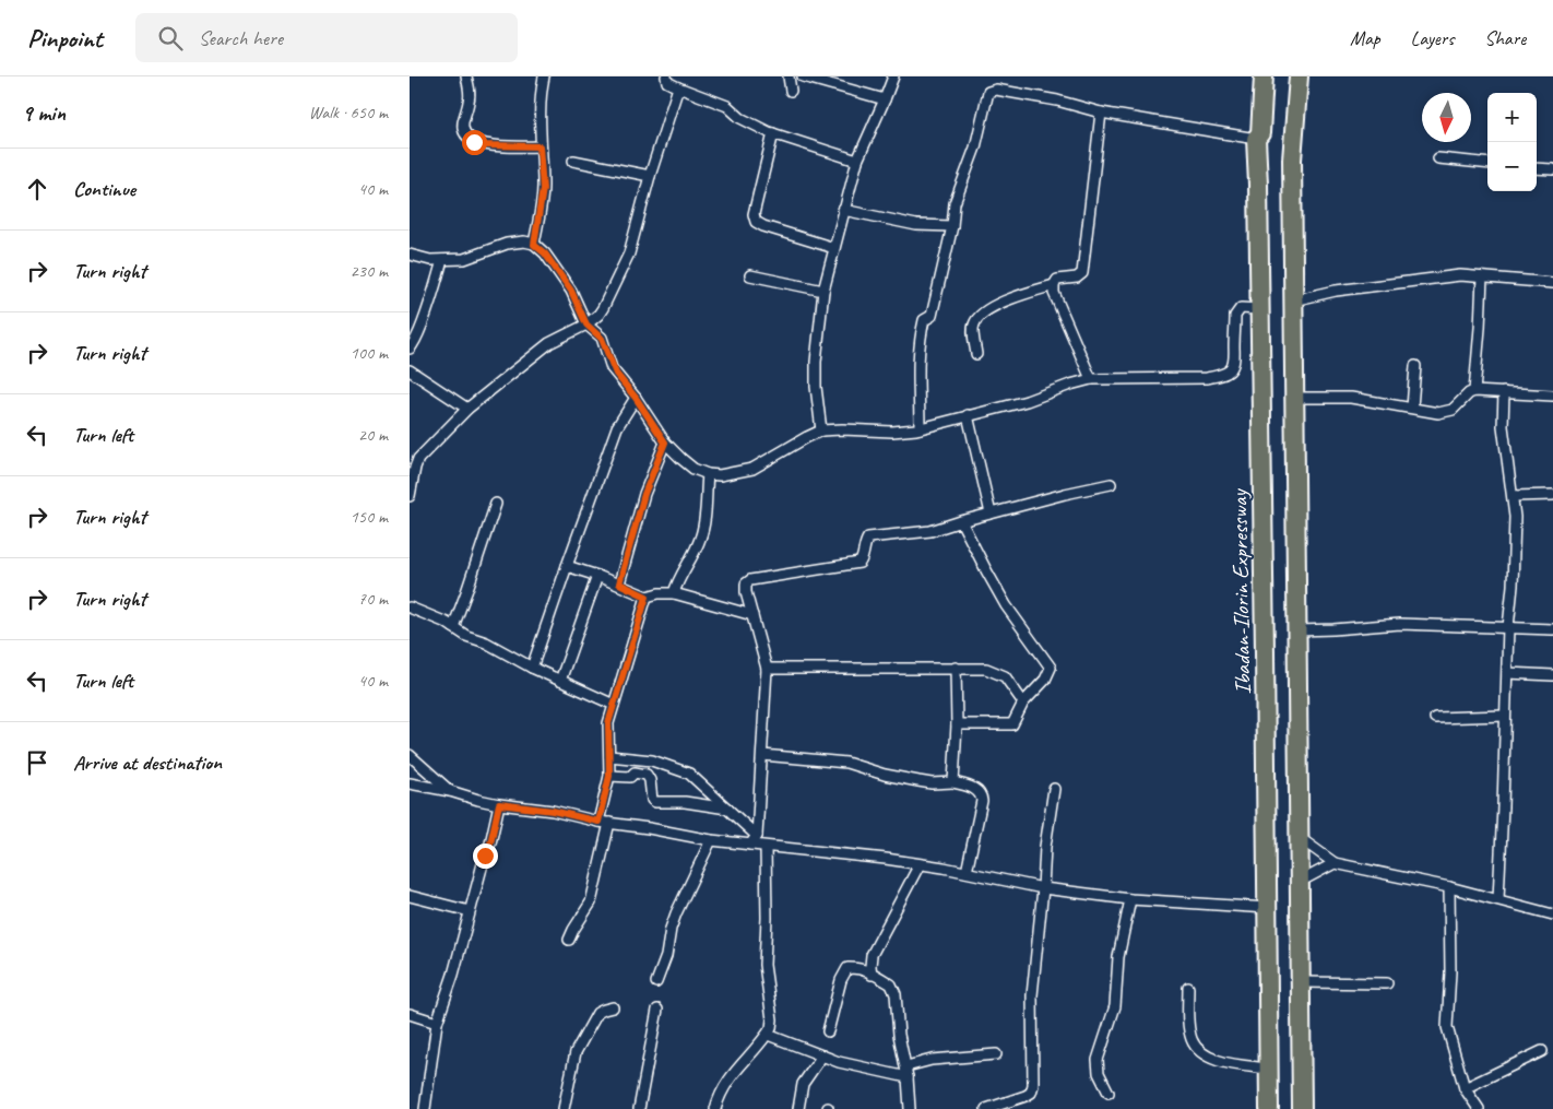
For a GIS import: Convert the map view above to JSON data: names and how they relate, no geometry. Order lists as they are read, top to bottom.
{
  "streets": {
    "highway": ["Ibadan-Ilorin Expressway"]
  },
  "north": "bottom",
  "page": {
    "header": "Pinpoint",
    "search": "Search here",
    "nav": ["Map", "Layers", "Share"],
    "heading": ["9 min", "Walk · 650 m"],
    "map_buttons": ["+", "−"],
    "list": [
      ["Continue", "40 m"],
      ["Turn right", "230 m"],
      ["Turn right", "100 m"],
      ["Turn left", "20 m"],
      ["Turn right", "150 m"],
      ["Turn right", "70 m"],
      ["Turn left", "40 m"],
      "Arrive at destination"
    ]
  }
}
